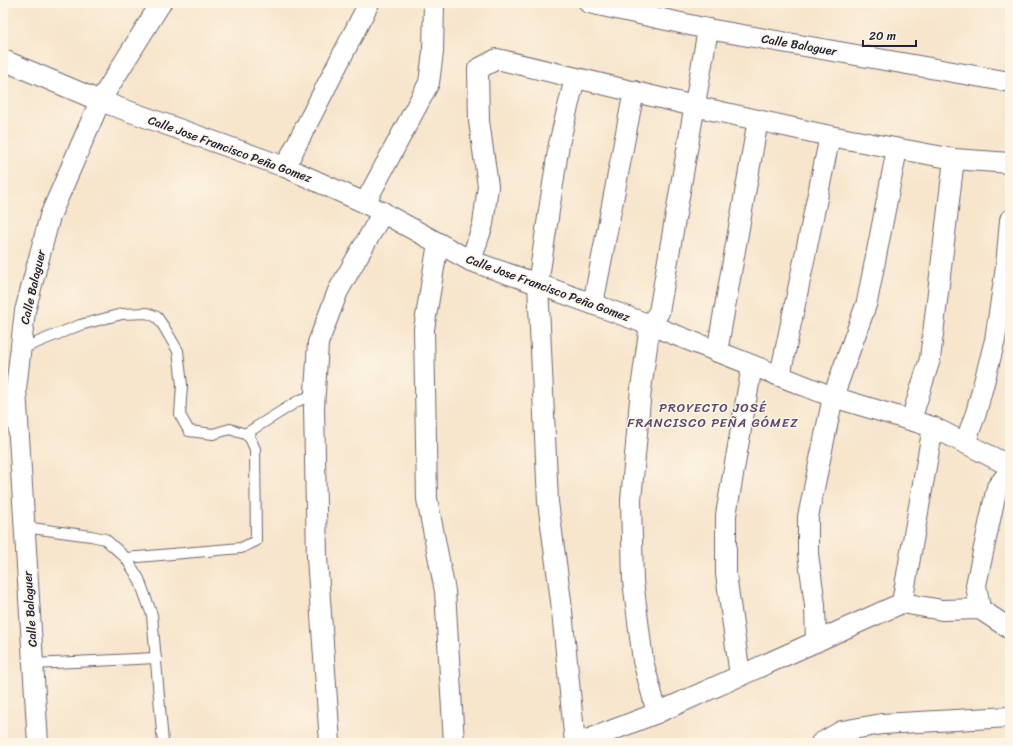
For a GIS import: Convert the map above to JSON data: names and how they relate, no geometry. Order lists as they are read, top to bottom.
{
  "streets": {
    "street": ["Calle Balaguer", "Calle Jose Francisco Peña Gomez"]
  },
  "crossings": [
    ["Calle Balaguer", "Calle Jose Francisco Peña Gomez"]
  ],
  "districts": ["PROYECTO JOSÉ FRANCISCO PEÑA GÓMEZ"],
  "scale_bar": "20 m"
}
